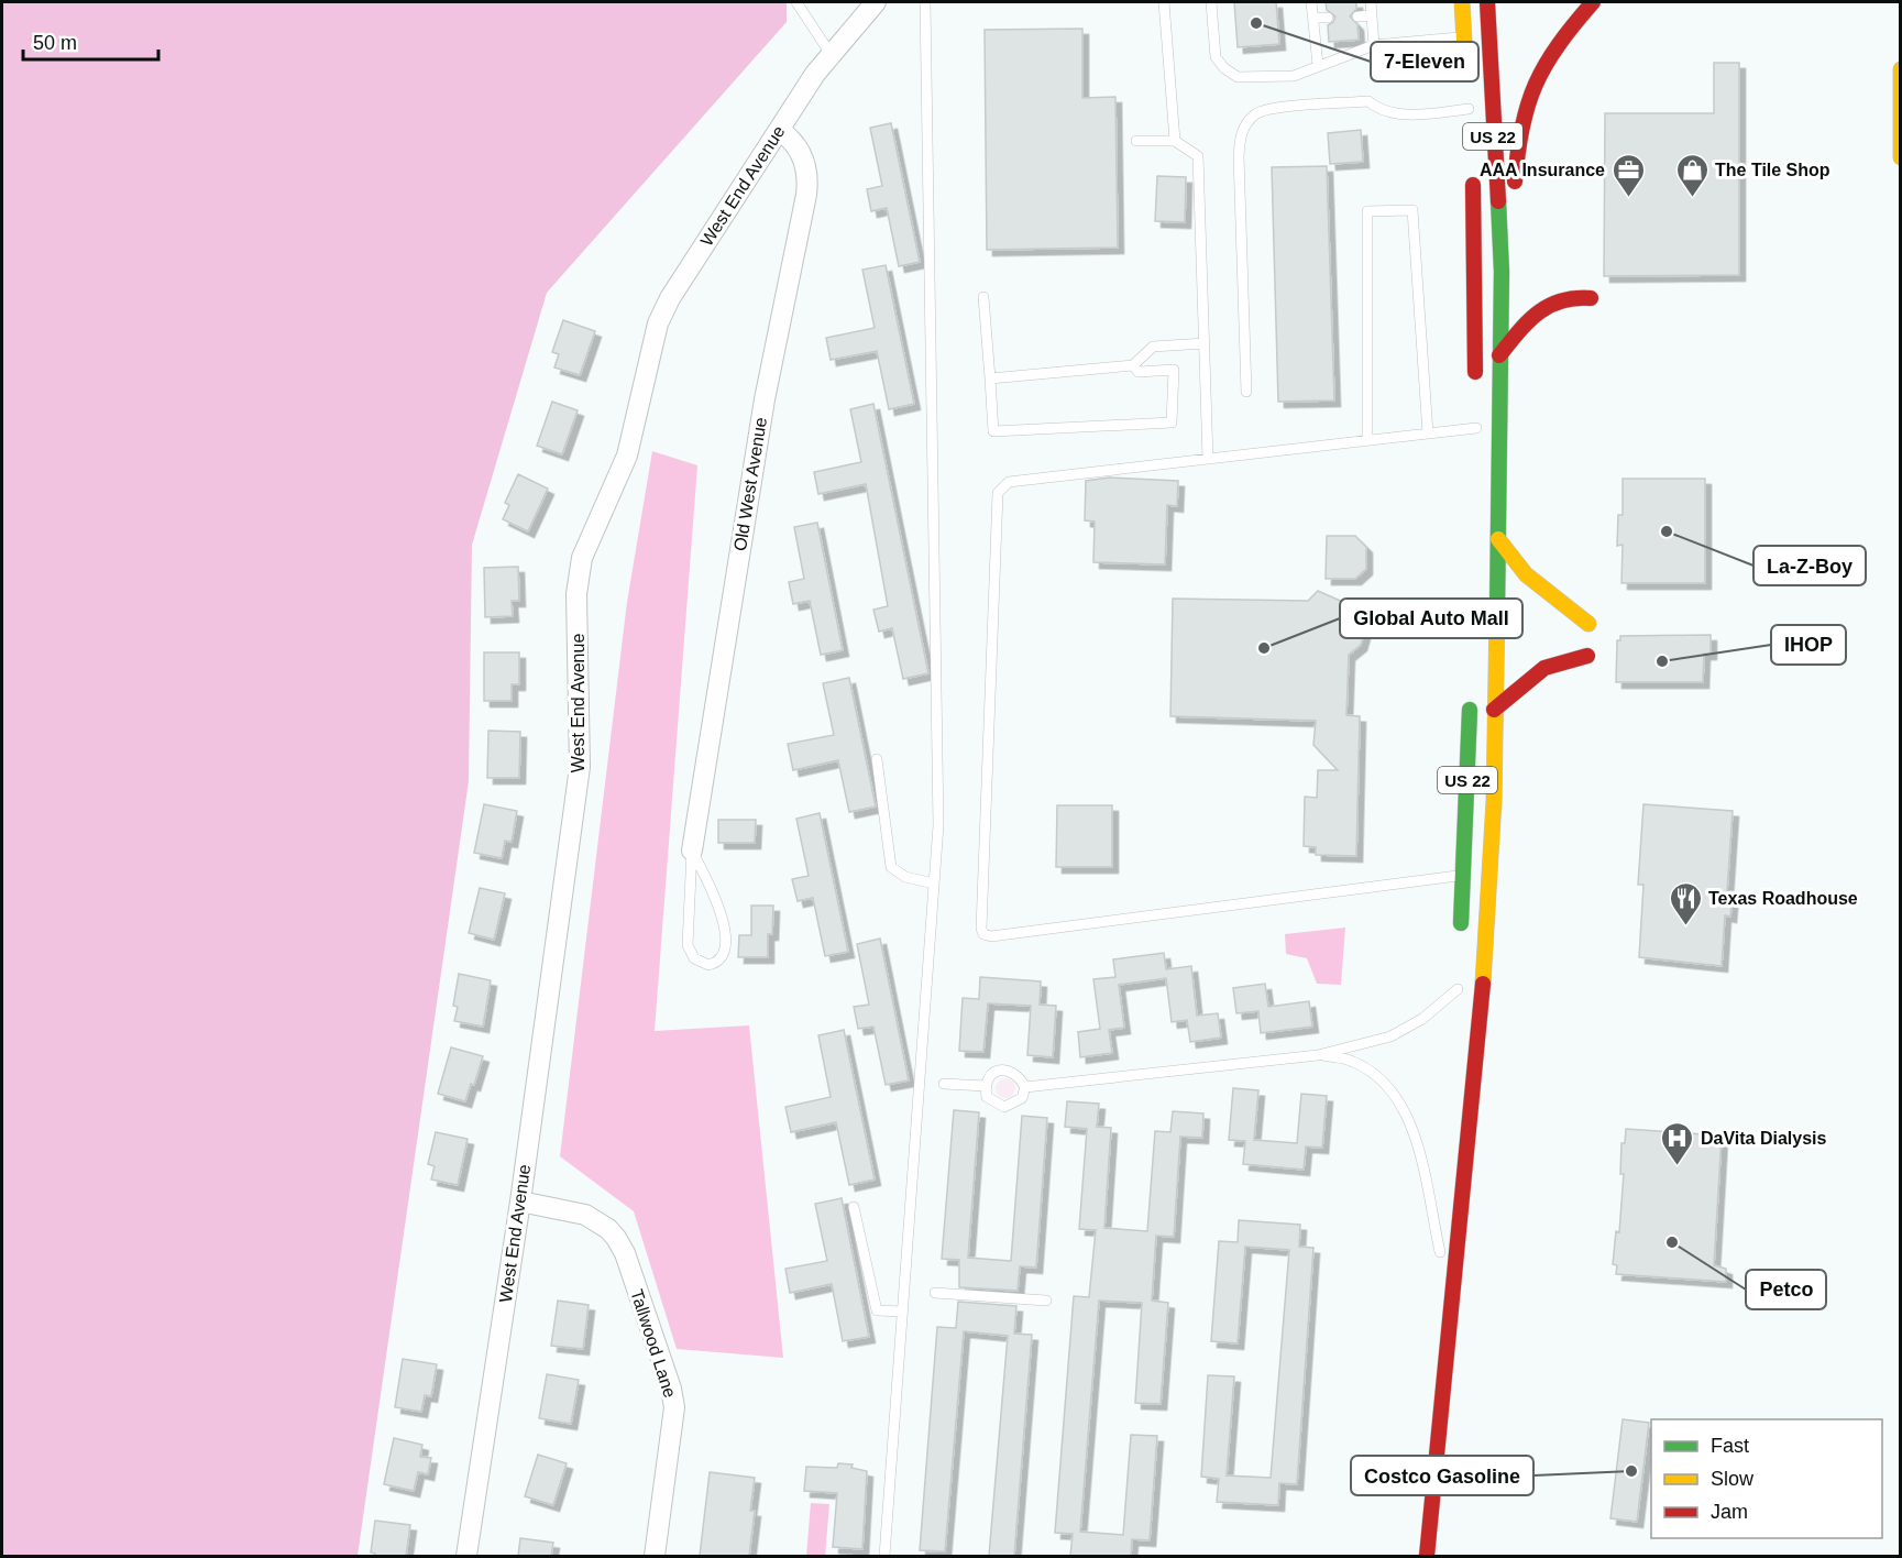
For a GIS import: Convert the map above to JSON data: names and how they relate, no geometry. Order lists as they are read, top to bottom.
{
  "streets": {
    "main road": ["US 22"],
    "street": ["West End Avenue", "Old West Avenue", "Tallwood Lane"]
  },
  "crossings": [
    ["West End Avenue", "Old West Avenue"],
    ["West End Avenue", "Tallwood Lane"]
  ],
  "places": {
    "other": [
      "7-Eleven",
      "La-Z-Boy",
      "Global Auto Mall",
      "IHOP",
      "Petco",
      "Costco Gasoline"
    ],
    "office": ["AAA Insurance"],
    "shop": ["The Tile Shop"],
    "restaurant": ["Texas Roadhouse"],
    "hospital": ["DaVita Dialysis"]
  },
  "legend": ["Fast", "Slow", "Jam"],
  "scale_bar": "50 m"
}
